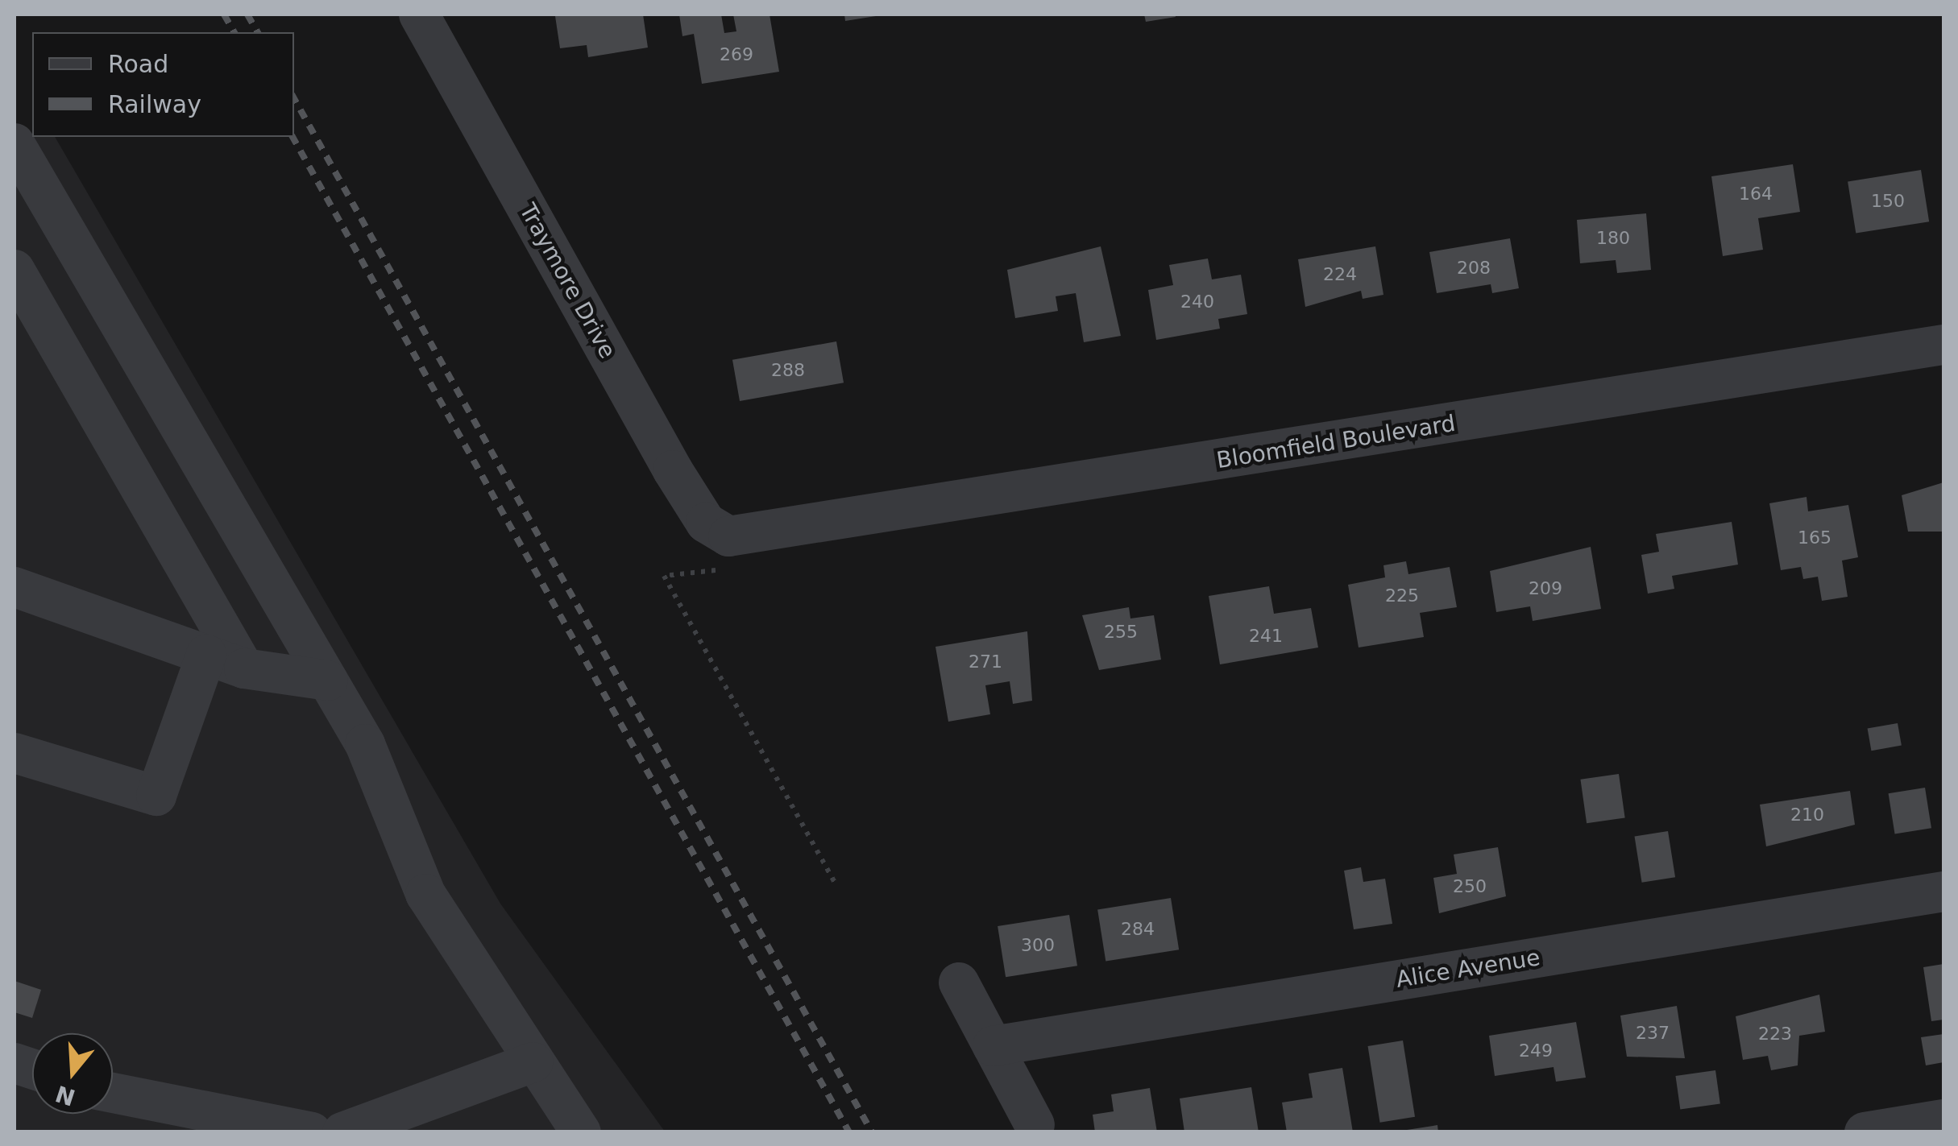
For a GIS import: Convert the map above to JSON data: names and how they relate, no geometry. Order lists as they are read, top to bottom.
{
  "streets": {
    "street": ["Traymore Drive", "Bloomfield Boulevard", "Alice Avenue"]
  },
  "crossings": [
    ["Traymore Drive", "Bloomfield Boulevard"]
  ],
  "house_numbers": [
    "269",
    "164",
    "150",
    "180",
    "208",
    "224",
    "240",
    "288",
    "165",
    "209",
    "225",
    "255",
    "241",
    "271",
    "210",
    "250",
    "284",
    "300",
    "237",
    "223",
    "249"
  ],
  "legend": ["Road", "Railway"],
  "north": "bottom"
}
